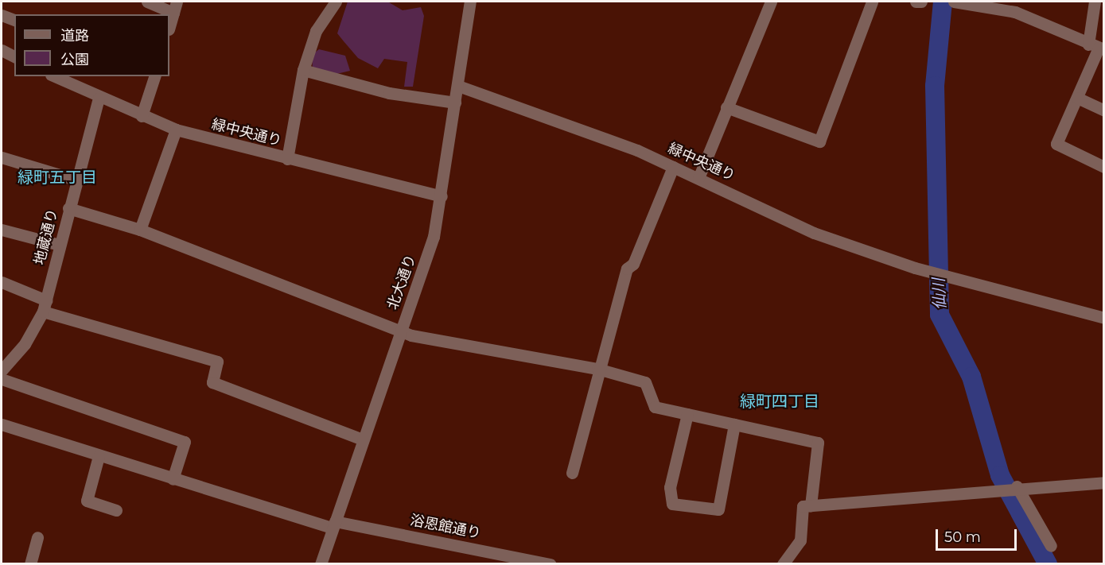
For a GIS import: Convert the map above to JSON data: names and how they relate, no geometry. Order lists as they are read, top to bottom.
{
  "streets": {
    "street": [
      "緑中央通り",
      "地蔵通り",
      "北大通り",
      "浴恩館通り"
    ]
  },
  "crossings": [
    ["緑中央通り", "地蔵通り"],
    ["緑中央通り", "北大通り"],
    ["北大通り", "浴恩館通り"]
  ],
  "districts": ["緑町五丁目", "緑町四丁目"],
  "water": ["仙川"],
  "legend": ["道路", "公園"],
  "scale_bar": "50 m"
}
